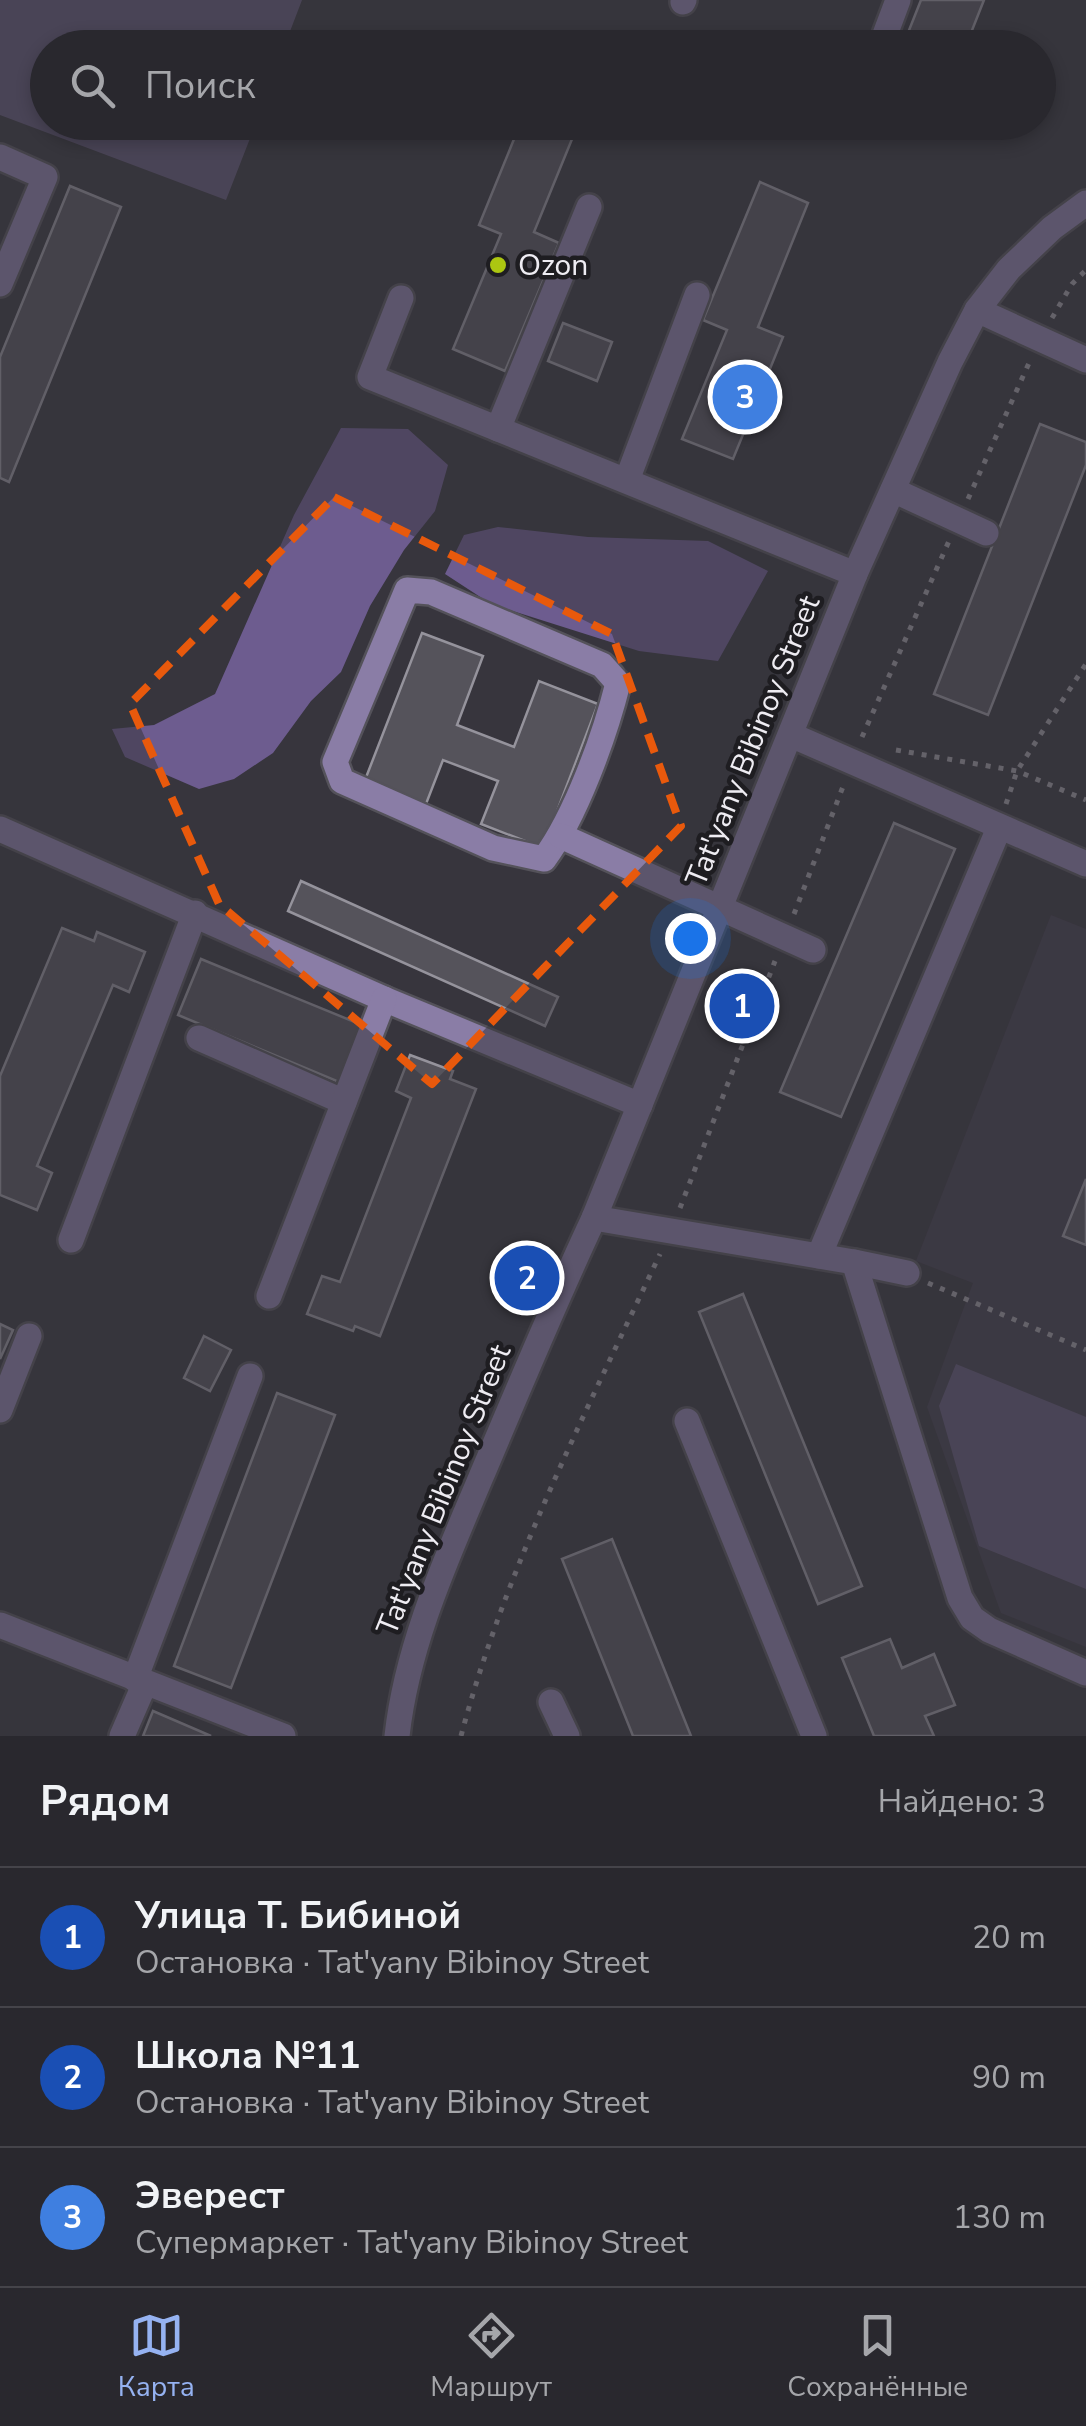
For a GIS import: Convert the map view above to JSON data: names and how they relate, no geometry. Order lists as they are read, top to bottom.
{
  "streets": {
    "street": ["Tat'yany Bibinoy Street"]
  },
  "places": ["Ozon"],
  "page": {
    "search": "Поиск",
    "pins": ["3", "1", "2"],
    "heading": ["Рядом", "Найдено: 3"],
    "list": [
      {
        "mark": "1",
        "name": "Улица Т. Бибиной",
        "note": "Остановка · Tat'yany Bibinoy Street",
        "value": "20 m"
      },
      {
        "mark": "2",
        "name": "Школа №11",
        "note": "Остановка · Tat'yany Bibinoy Street",
        "value": "90 m"
      },
      {
        "mark": "3",
        "name": "Эверест",
        "note": "Супермаркет · Tat'yany Bibinoy Street",
        "value": "130 m"
      }
    ],
    "nav": ["Карта", "Маршрут", "Сохранённые"]
  }
}
